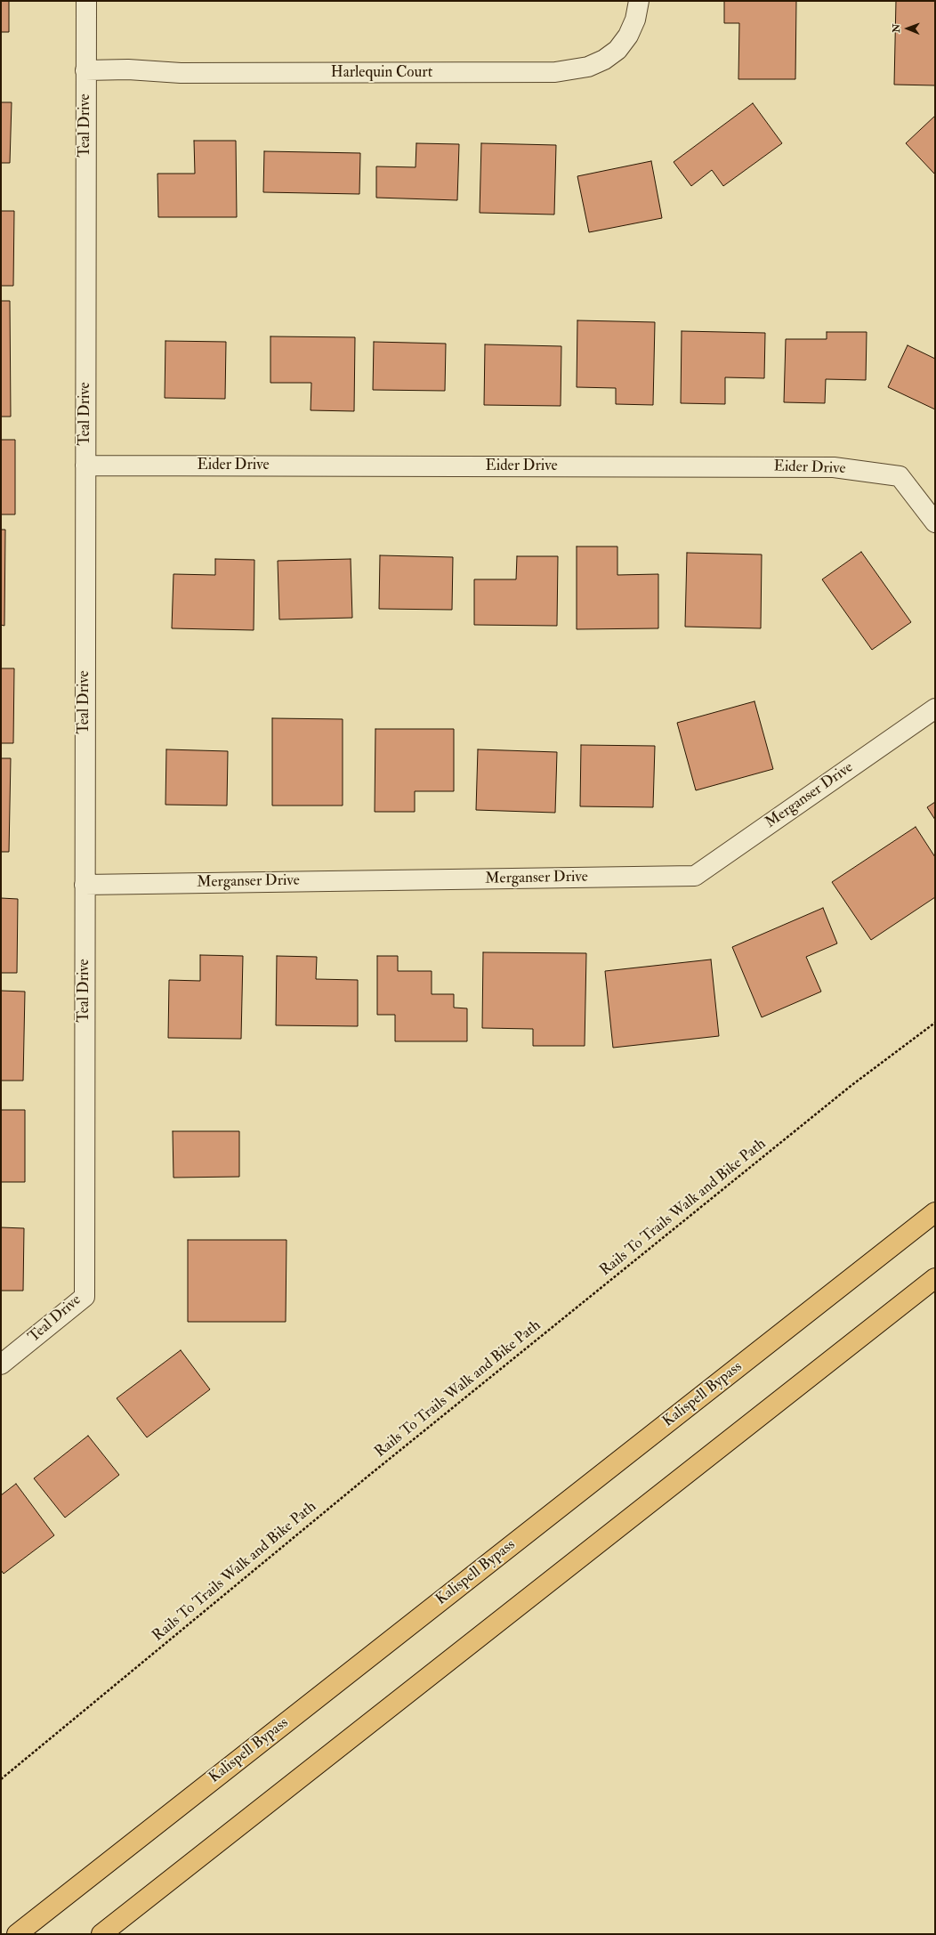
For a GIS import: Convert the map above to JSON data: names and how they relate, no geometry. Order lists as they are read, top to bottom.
{
  "streets": {
    "highway": ["Kalispell Bypass"],
    "street": [
      "Harlequin Court",
      "Teal Drive",
      "Eider Drive",
      "Merganser Drive"
    ],
    "path": ["Rails To Trails Walk and Bike Path"]
  },
  "crossings": [
    ["Harlequin Court", "Teal Drive"],
    ["Teal Drive", "Eider Drive"],
    ["Teal Drive", "Merganser Drive"]
  ],
  "north": "left"
}
